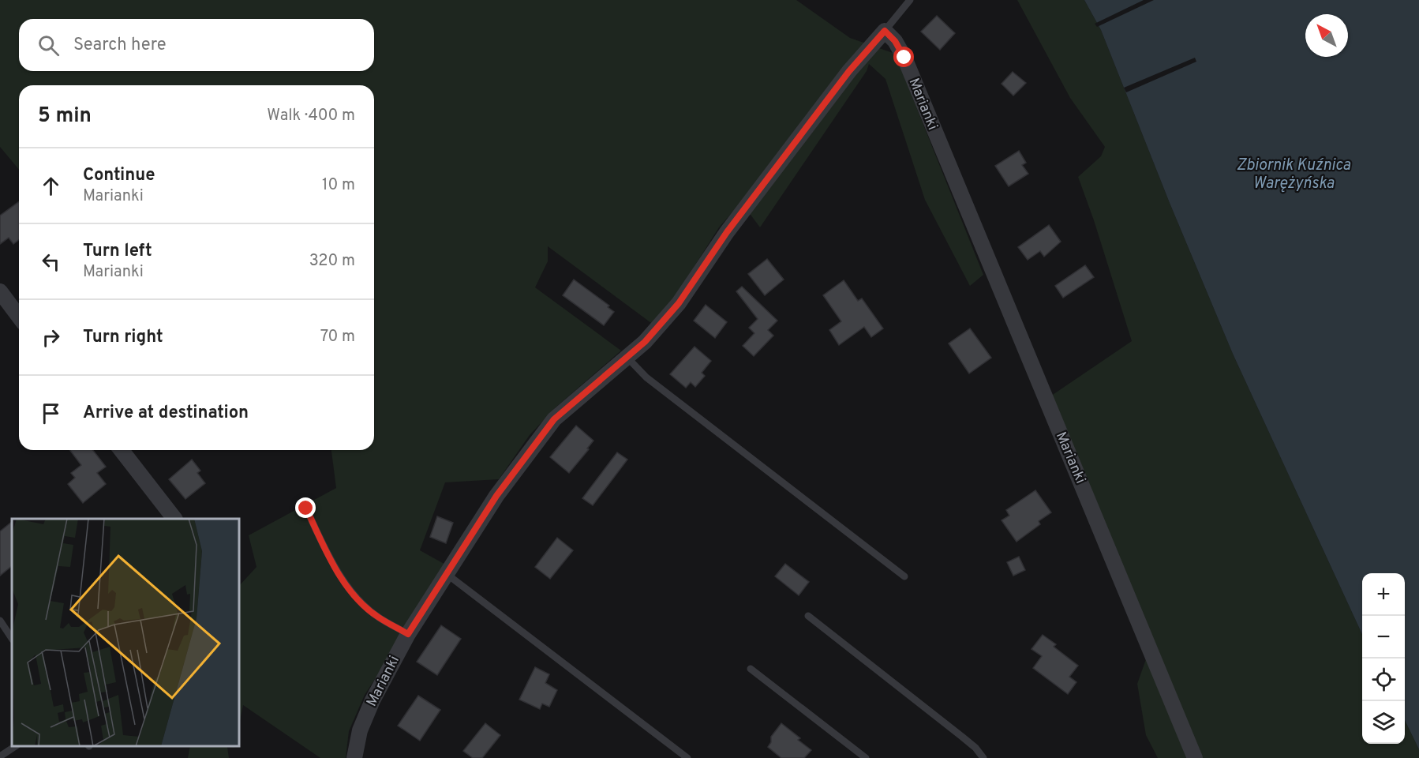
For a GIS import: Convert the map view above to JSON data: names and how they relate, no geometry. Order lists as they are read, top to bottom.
{
  "streets": {
    "street": ["Marianki"]
  },
  "water": ["Zbiornik Kuźnica Warężyńska"],
  "north": "top left",
  "page": {
    "search": "Search here",
    "heading": ["5 min", "Walk · 400 m"],
    "list": [
      ["Continue", "Marianki", "10 m"],
      ["Turn left", "Marianki", "320 m"],
      ["Turn right", "70 m"],
      "Arrive at destination"
    ],
    "map_buttons": ["+", "−"]
  }
}
